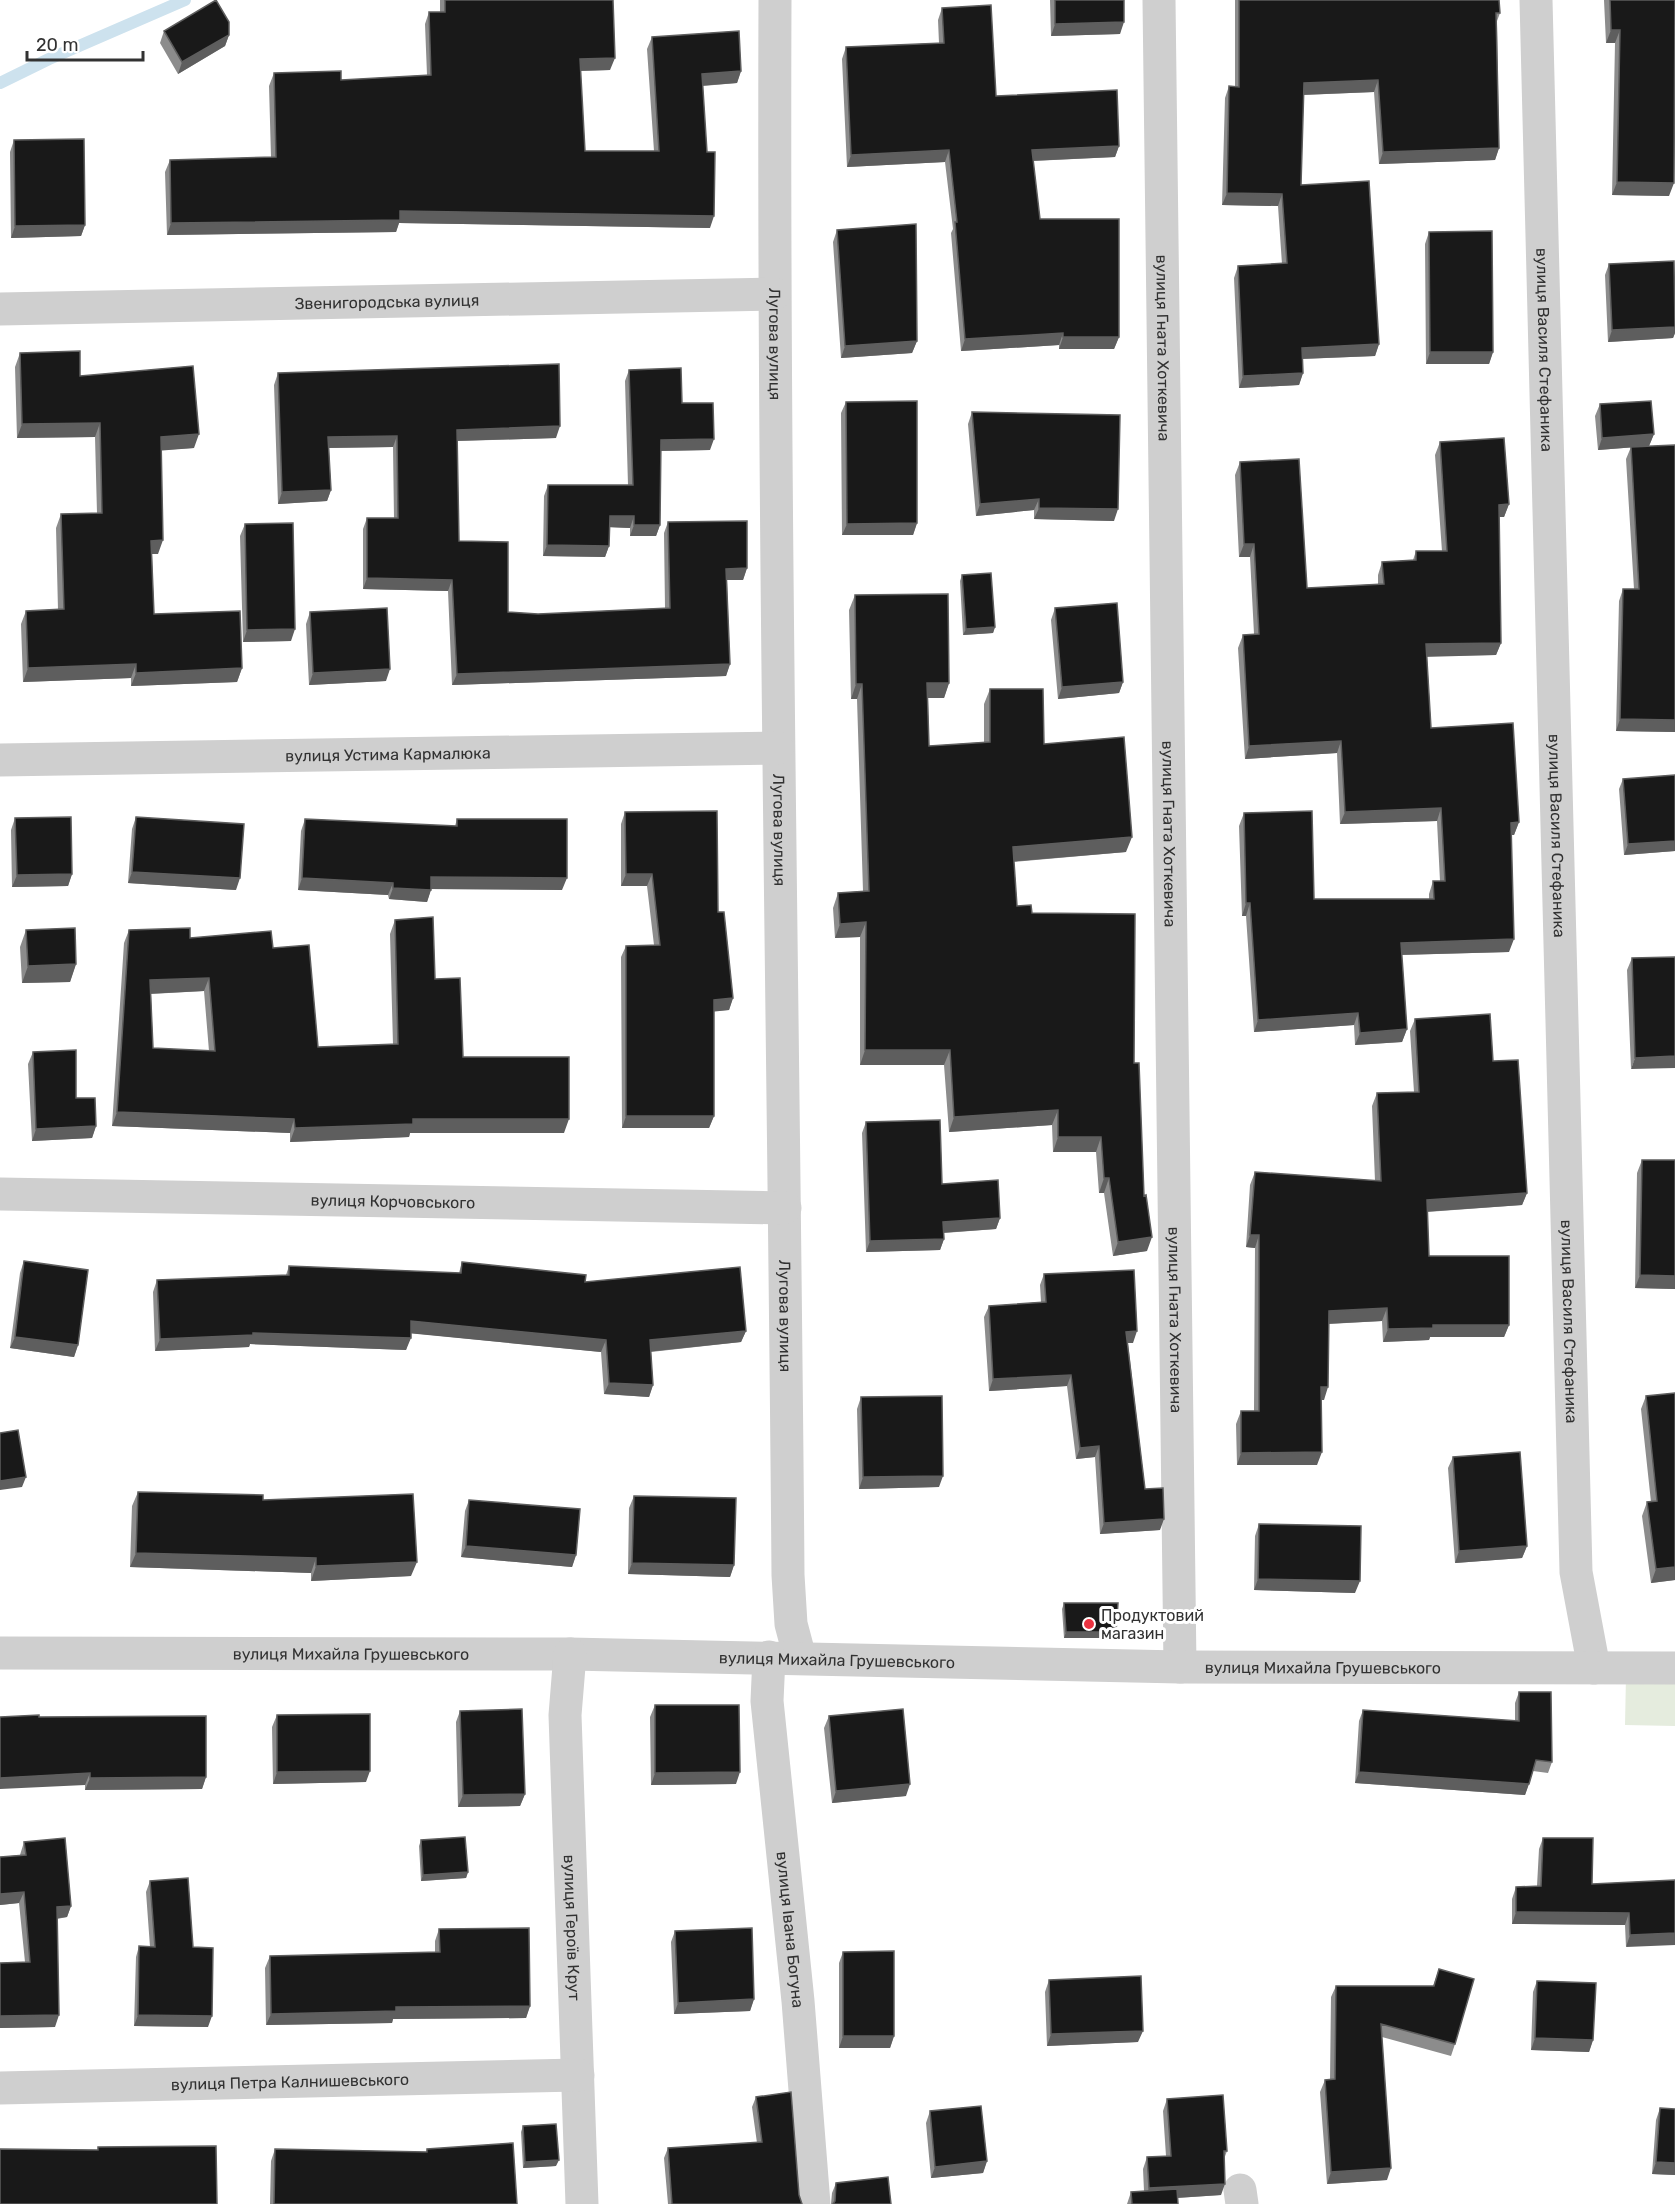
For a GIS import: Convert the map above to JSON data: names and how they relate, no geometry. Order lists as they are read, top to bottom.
{
  "streets": {
    "street": [
      "Звенигородська вулиця",
      "Лугова вулиця",
      "вулиця Гната Хоткевича",
      "вулиця Василя Стефаника",
      "вулиця Устима Кармалюка",
      "вулиця Корчовського",
      "вулиця Михайла Грушевського",
      "вулиця Героїв Крут",
      "вулиця Івана Богуна",
      "вулиця Петра Калнишевського"
    ]
  },
  "crossings": [
    ["Звенигородська вулиця", "Лугова вулиця"],
    ["Лугова вулиця", "вулиця Устима Кармалюка"],
    ["Лугова вулиця", "вулиця Корчовського"],
    ["Лугова вулиця", "вулиця Михайла Грушевського"],
    ["Лугова вулиця", "вулиця Івана Богуна"],
    ["вулиця Гната Хоткевича", "вулиця Михайла Грушевського"],
    ["вулиця Василя Стефаника", "вулиця Михайла Грушевського"],
    ["вулиця Михайла Грушевського", "вулиця Героїв Крут"],
    ["вулиця Михайла Грушевського", "вулиця Івана Богуна"],
    ["вулиця Героїв Крут", "вулиця Петра Калнишевського"]
  ],
  "places": ["Продуктовий магазин"],
  "scale_bar": "20 m"
}
